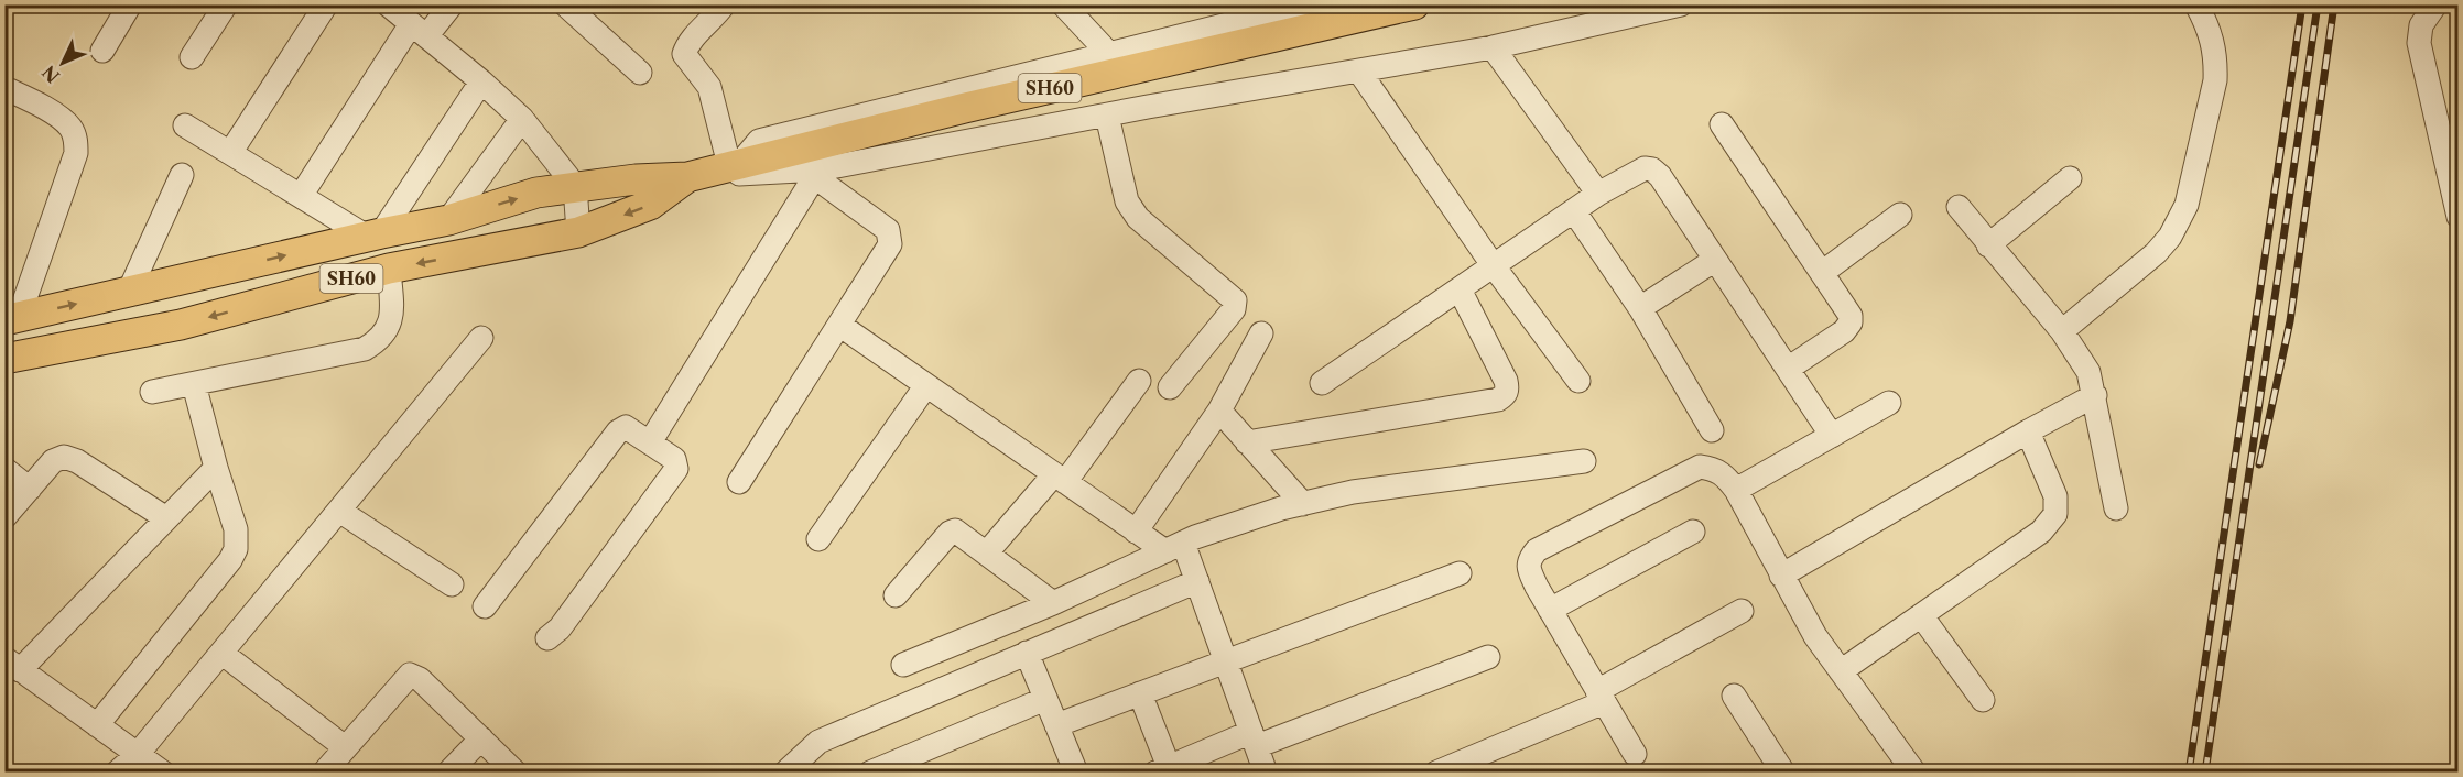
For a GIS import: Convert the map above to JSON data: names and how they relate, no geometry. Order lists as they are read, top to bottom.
{
  "streets": {
    "main road": ["SH60"]
  },
  "north": "bottom left"
}
